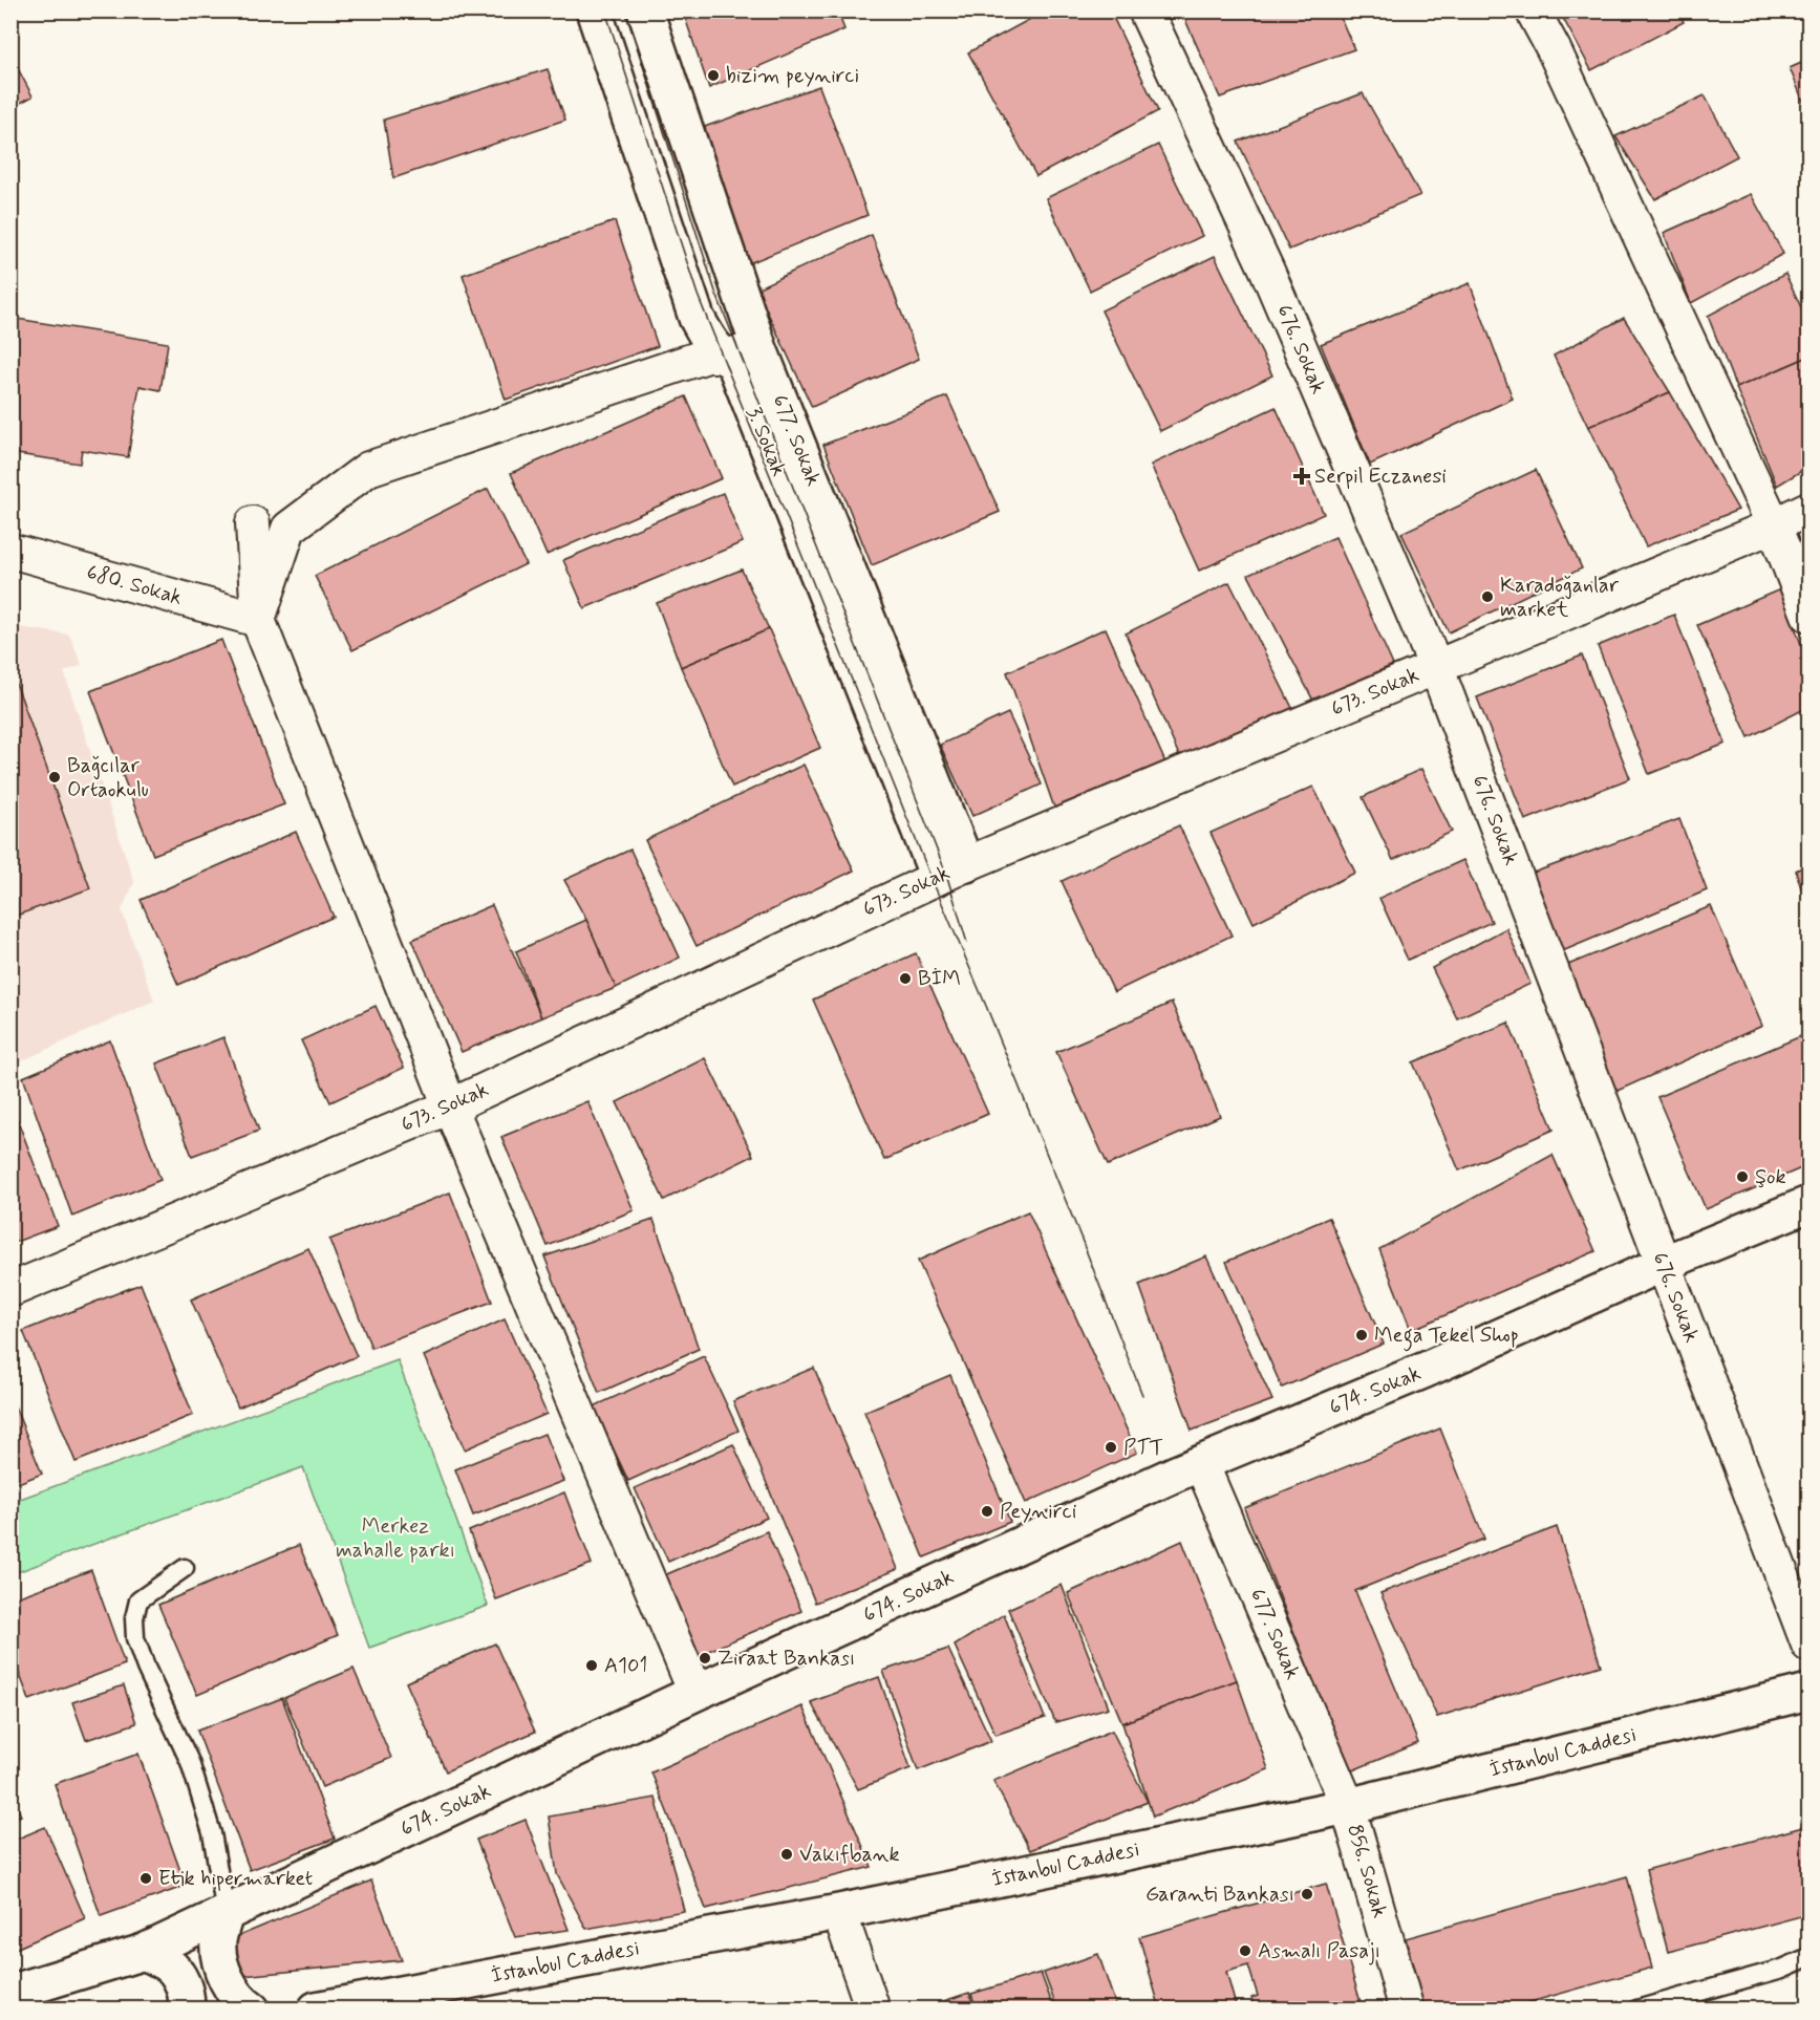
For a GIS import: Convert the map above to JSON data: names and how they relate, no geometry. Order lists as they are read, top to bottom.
{
  "streets": {
    "main road": [
      "677. Sokak",
      "3. Sokak",
      "674. Sokak",
      "İstanbul Caddesi"
    ],
    "street": [
      "676. Sokak",
      "680. Sokak",
      "673. Sokak",
      "856. Sokak"
    ]
  },
  "crossings": [
    ["676. Sokak", "673. Sokak"],
    ["676. Sokak", "674. Sokak"],
    ["677. Sokak", "3. Sokak"],
    ["677. Sokak", "673. Sokak"],
    ["677. Sokak", "674. Sokak"],
    ["677. Sokak", "İstanbul Caddesi"],
    ["677. Sokak", "856. Sokak"],
    ["3. Sokak", "673. Sokak"],
    ["İstanbul Caddesi", "856. Sokak"]
  ],
  "parks": ["Merkez mahalle parkı"],
  "places": {
    "other": [
      "bizim peynirci",
      "Karadoğanlar market",
      "Bağcılar Ortaokulu",
      "BİM",
      "Şok",
      "Mega Tekel Shop",
      "PTT",
      "Peynirci",
      "Ziraat Bankası",
      "A101",
      "Vakıfbank",
      "Etik hipermarket",
      "Garanti Bankası",
      "Asmalı Pasajı"
    ],
    "health": ["Serpil Eczanesi"]
  }
}
